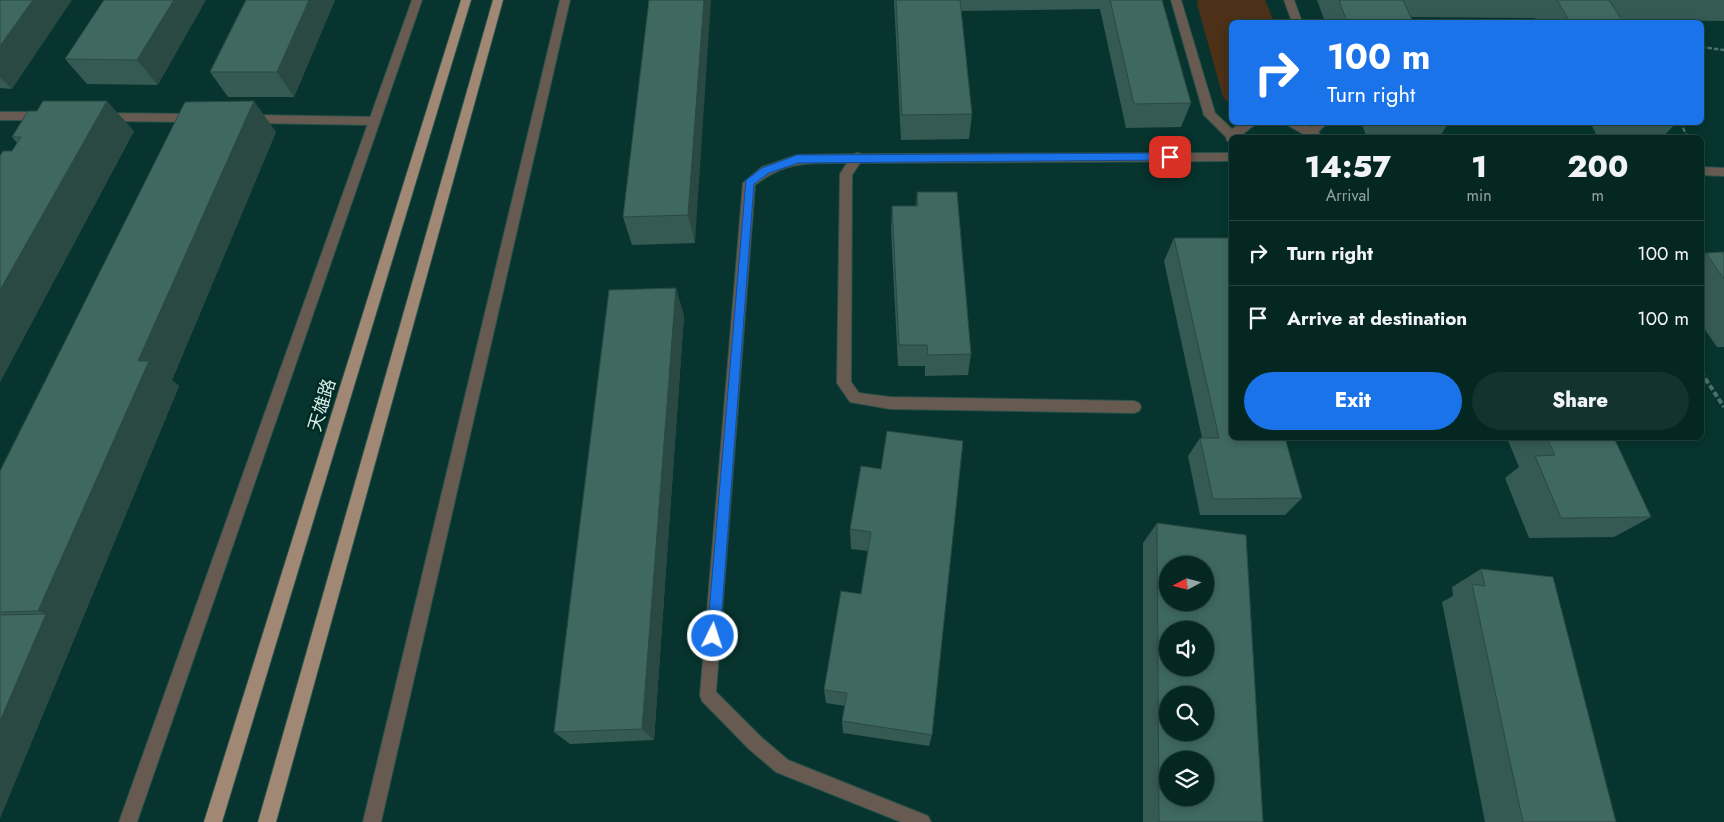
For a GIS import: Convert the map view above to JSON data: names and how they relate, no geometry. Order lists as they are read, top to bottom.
{
  "streets": {
    "main road": ["天雄路"]
  },
  "north": "left",
  "page": {
    "turn": ["100 m", "Turn right"],
    "eta": [
      "14:57",
      "Arrival",
      "1",
      "min",
      "200",
      "m"
    ],
    "list": [
      {
        "name": "Turn right",
        "value": "100 m"
      },
      {
        "name": "Arrive at destination",
        "value": "100 m"
      }
    ],
    "buttons": ["Exit", "Share"]
  }
}
